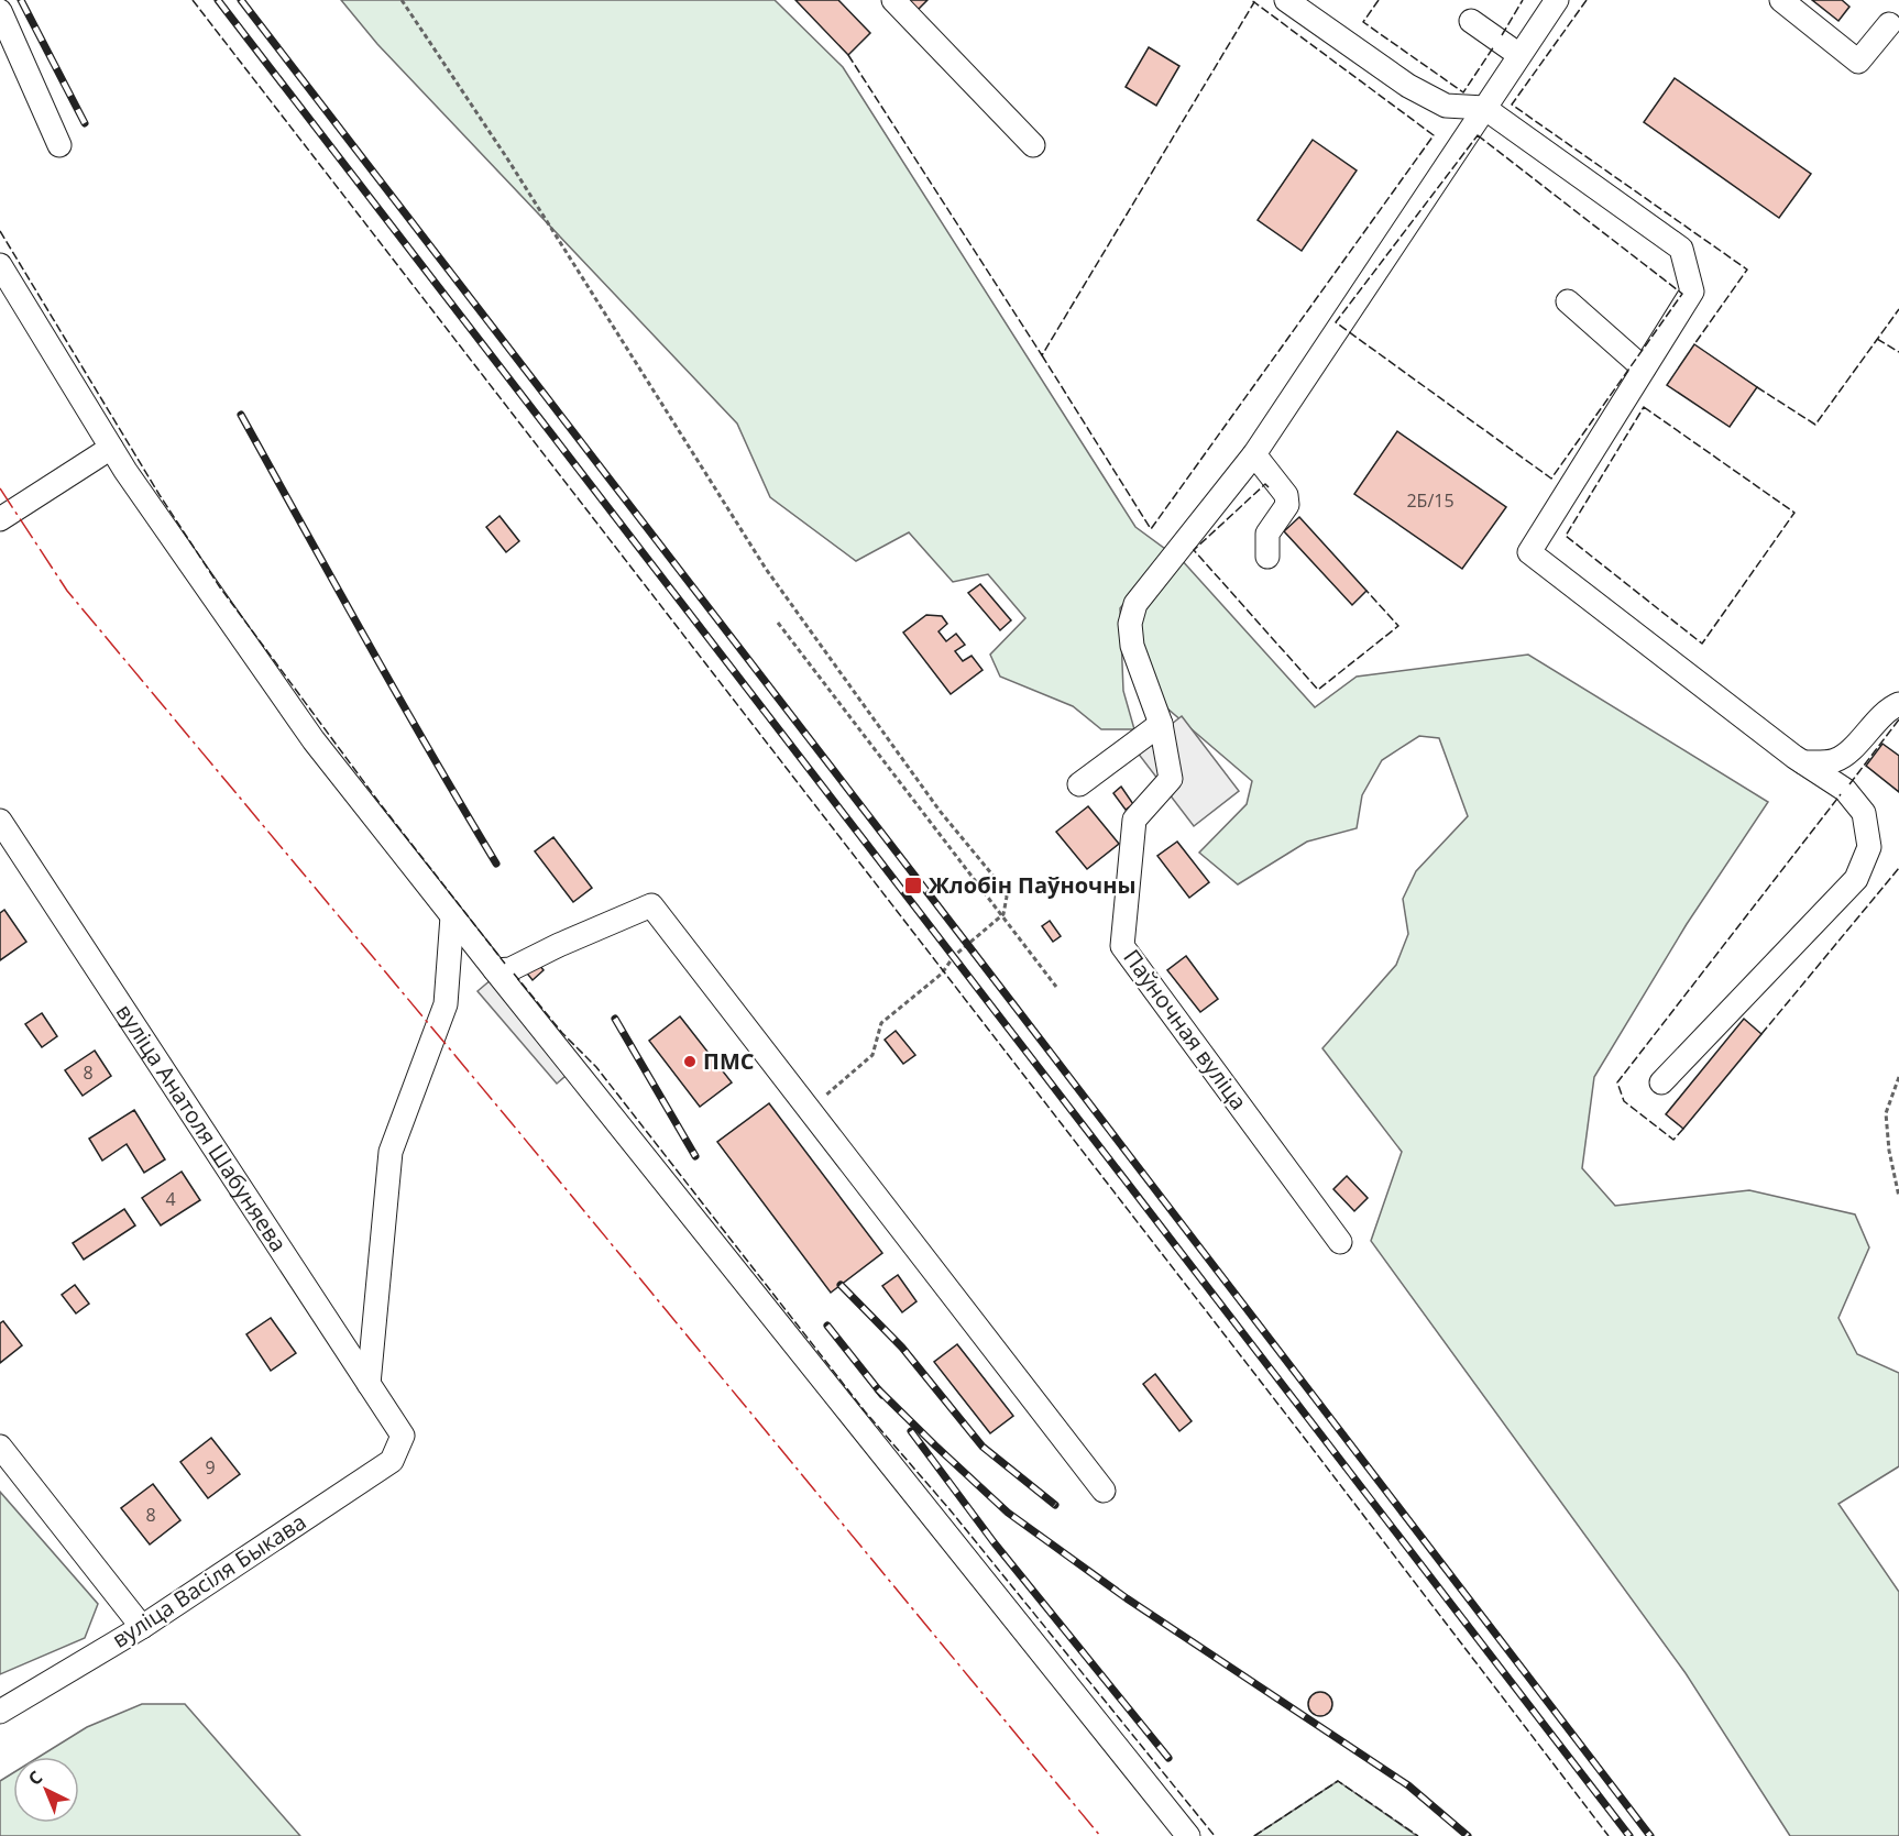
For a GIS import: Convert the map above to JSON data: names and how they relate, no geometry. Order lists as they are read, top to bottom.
{
  "streets": {
    "street": ["Паўночная вуліца", "вуліца Анатоля Шабуняева", "вуліца Васіля Быкава"]
  },
  "crossings": [
    ["вуліца Анатоля Шабуняева", "вуліца Васіля Быкава"]
  ],
  "places": {
    "transit": ["Жлобін Паўночны"],
    "other": ["ПМС"]
  },
  "house_numbers": [
    "2Б/15",
    "8",
    "4",
    "9",
    "8"
  ],
  "north": "top left"
}
